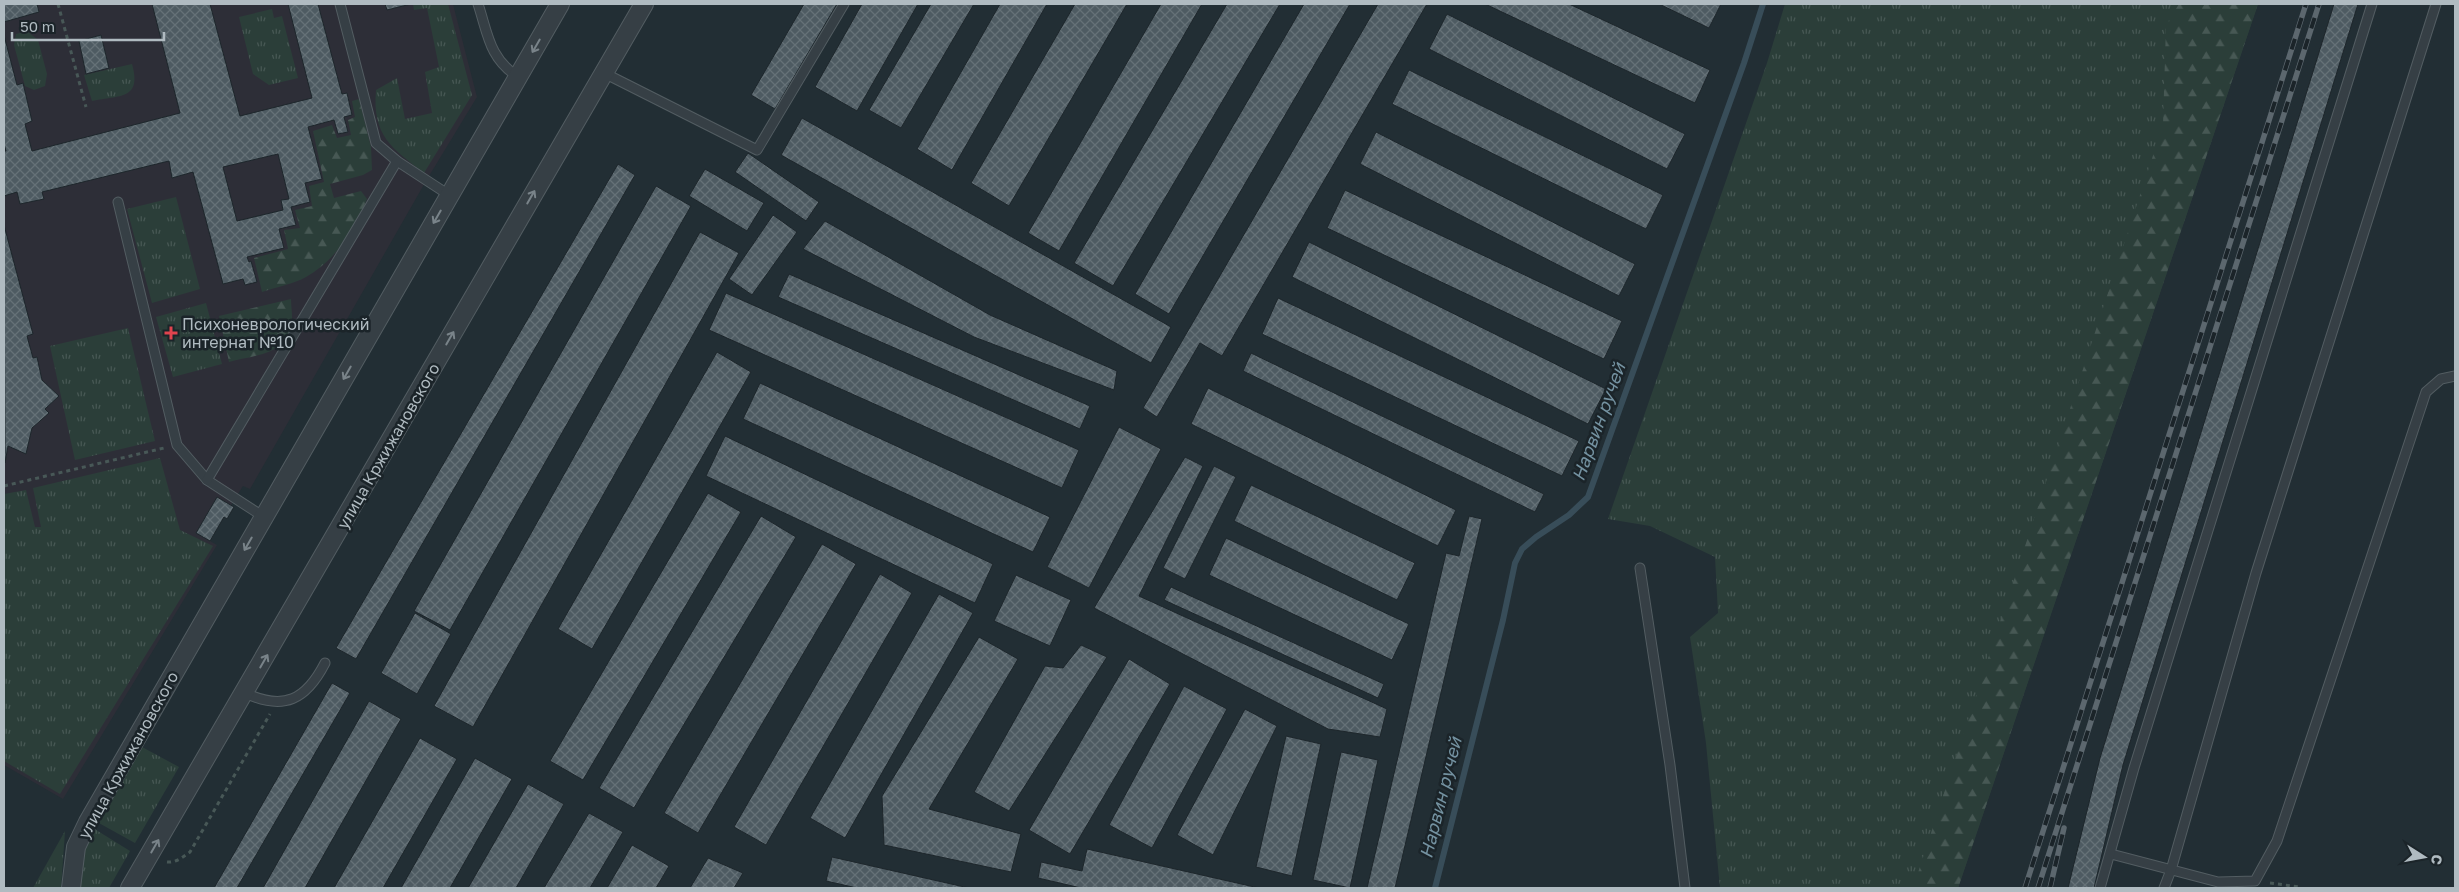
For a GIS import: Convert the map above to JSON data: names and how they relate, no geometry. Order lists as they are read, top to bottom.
{
  "streets": {
    "street": ["улица Кржижановского"]
  },
  "water": ["Нарвин ручей"],
  "places": {
    "health": ["Психоневрологический интернат №10"]
  },
  "scale_bar": "50 m",
  "north": "right"
}
